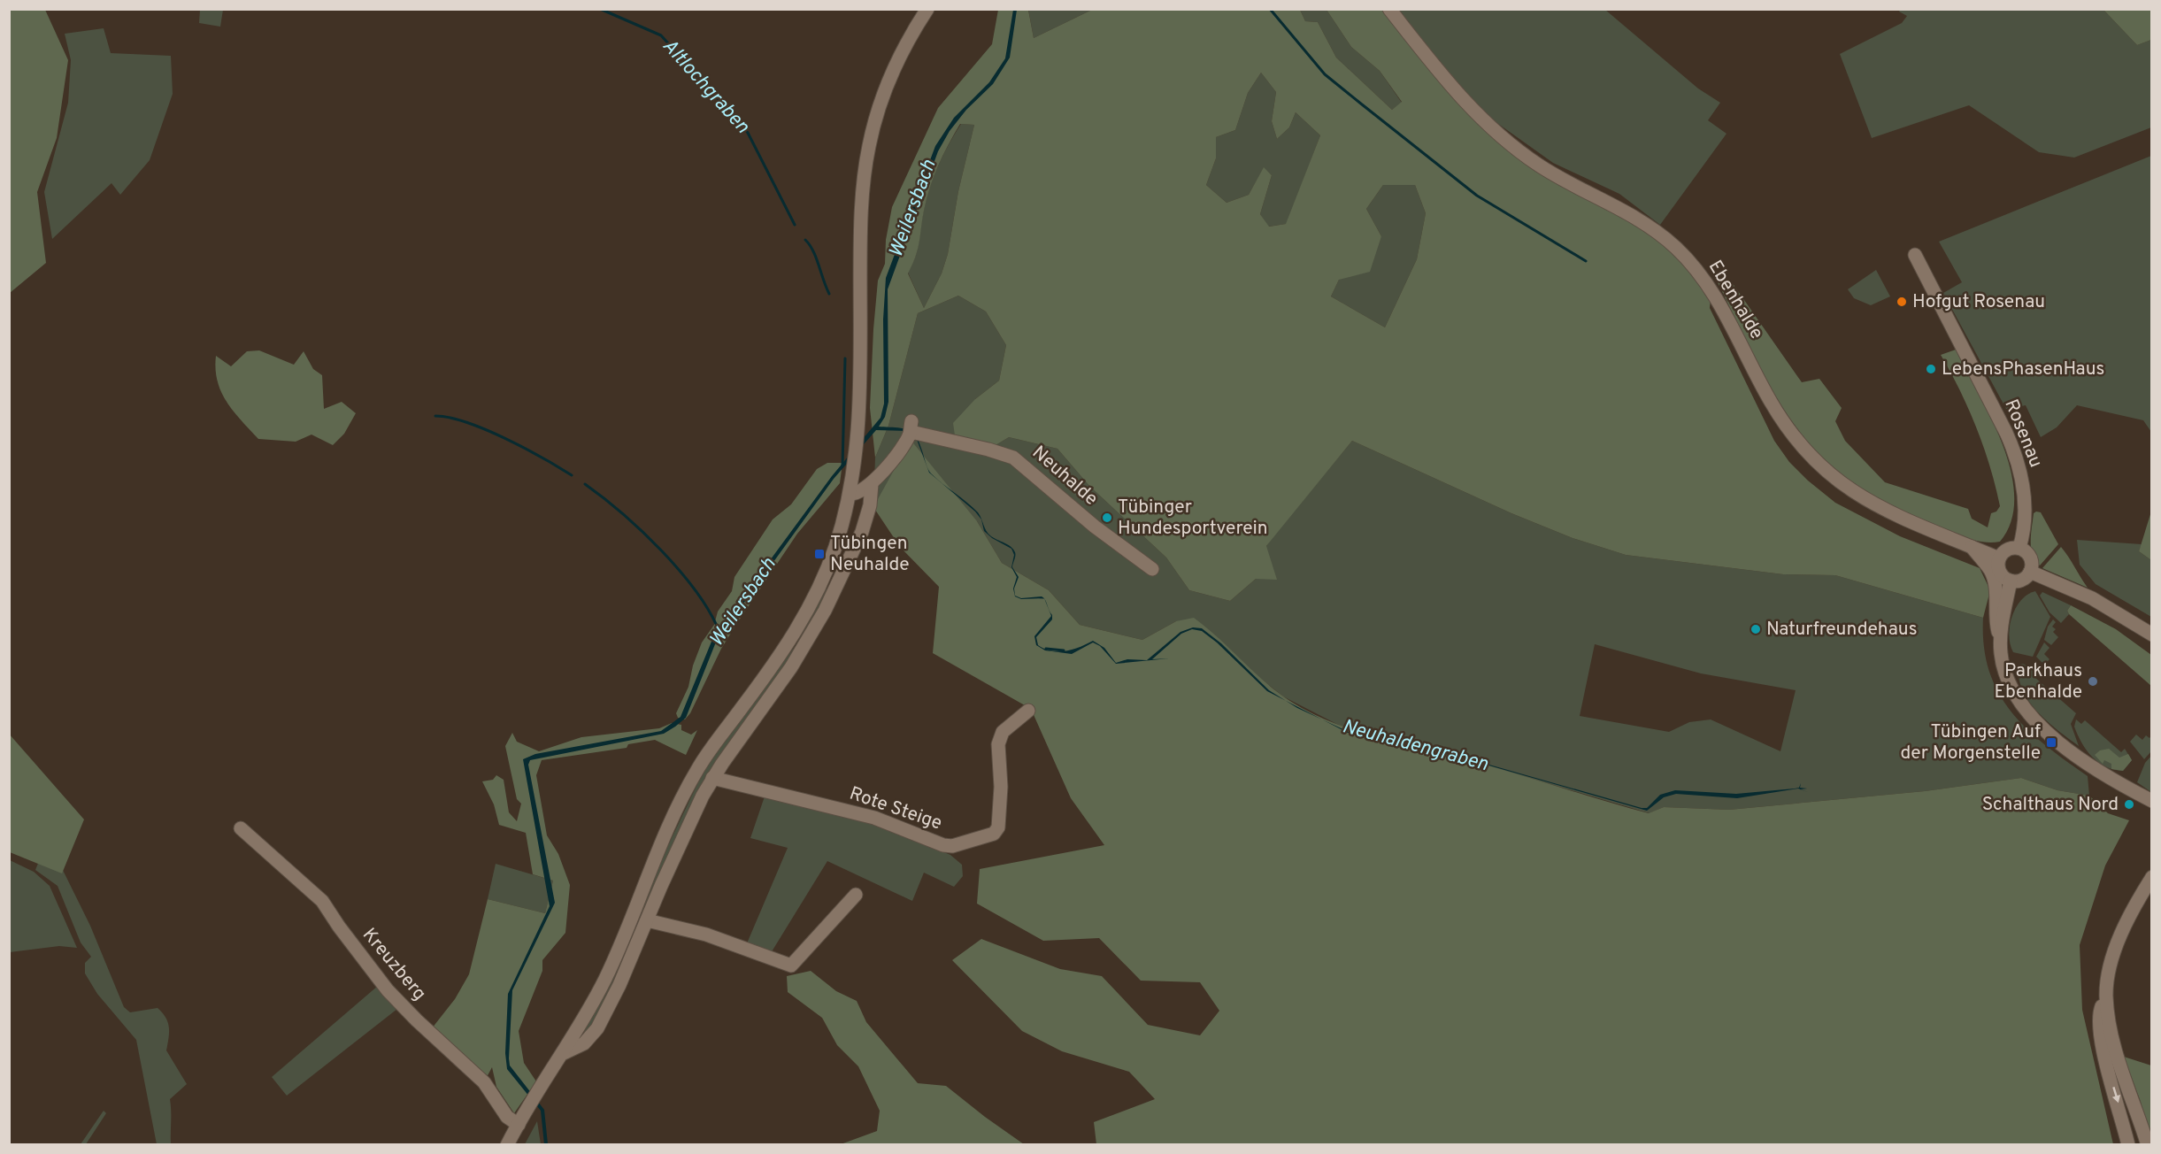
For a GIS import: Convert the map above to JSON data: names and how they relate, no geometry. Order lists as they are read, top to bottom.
{
  "streets": {
    "street": [
      "Ebenhalde",
      "Rosenau",
      "Neuhalde",
      "Rote Steige",
      "Kreuzberg"
    ]
  },
  "crossings": [
    ["Ebenhalde", "Rosenau"]
  ],
  "water": ["Altlochgraben", "Weilersbach", "Neuhaldengraben"],
  "places": {
    "other": [
      "Hofgut Rosenau",
      "LebensPhasenHaus",
      "Tübinger Hundesportverein",
      "Naturfreundehaus",
      "Parkhaus Ebenhalde",
      "Schalthaus Nord"
    ],
    "transit": ["Tübingen Neuhalde", "Tübingen Auf der Morgenstelle"]
  }
}
